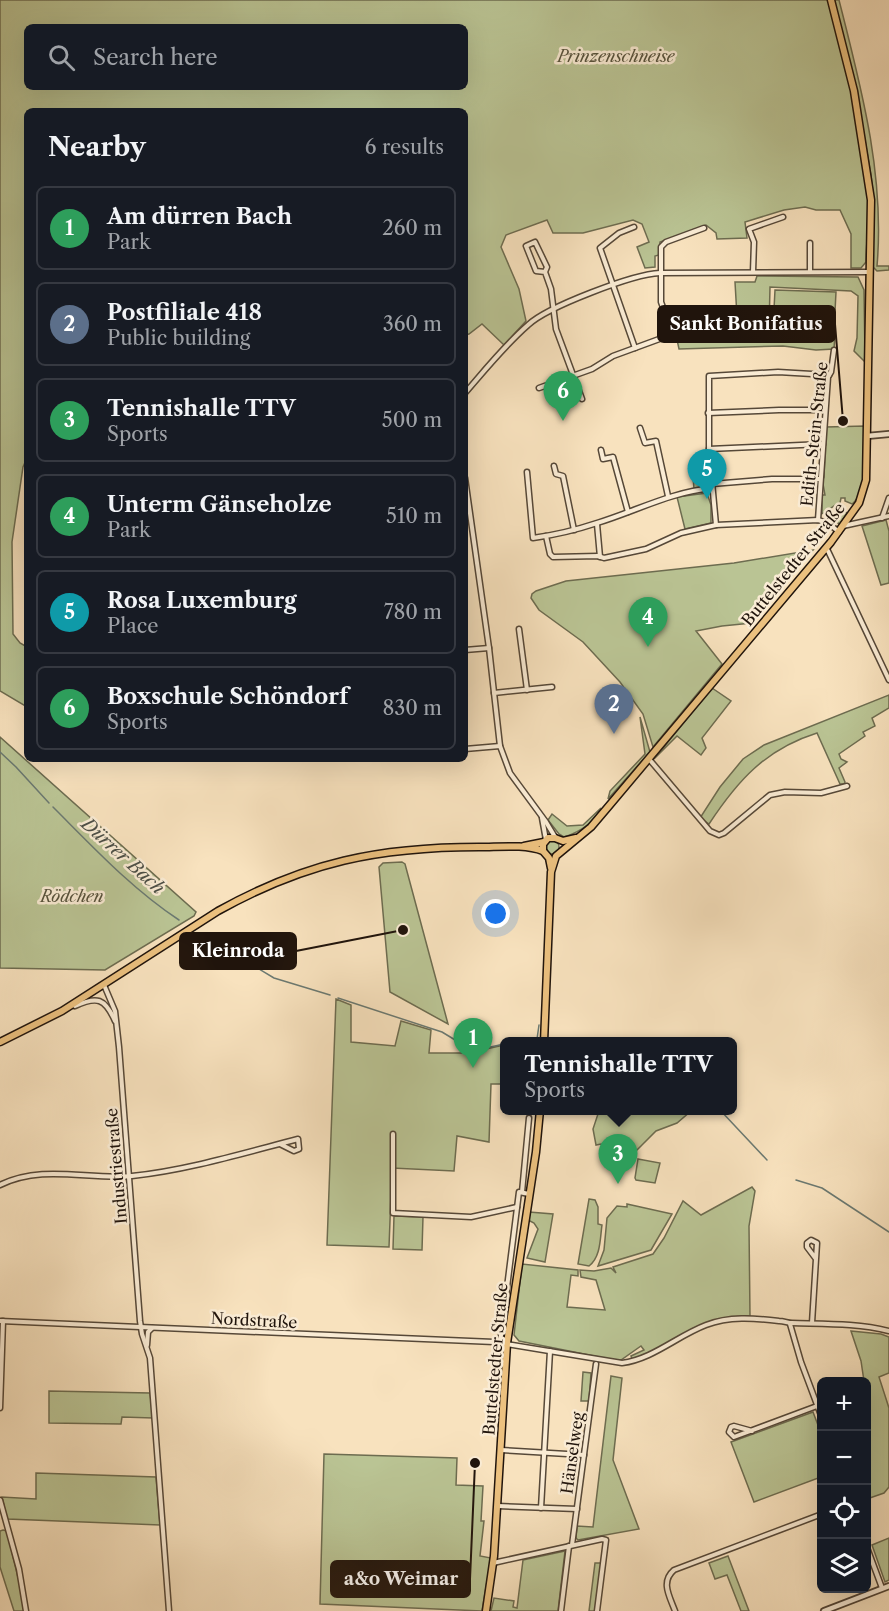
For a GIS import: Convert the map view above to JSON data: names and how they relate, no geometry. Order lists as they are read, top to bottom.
{
  "streets": {
    "main road": ["Buttelstedter Straße"],
    "street": [
      "Edith-Stein-Straße",
      "Industriestraße",
      "Nordstraße",
      "Hänselweg"
    ]
  },
  "crossings": [
    ["Buttelstedter Straße", "Nordstraße"],
    ["Industriestraße", "Nordstraße"]
  ],
  "water": ["Dürrer Bach"],
  "parks": ["Prinzenschneise", "Rödchen"],
  "places": ["Sankt Bonifatius", "Kleinroda", "a&o Weimar"],
  "page": {
    "search": "Search here",
    "heading": ["Nearby", "6 results"],
    "list": [
      {
        "mark": "1",
        "name": "Am dürren Bach",
        "note": "Park",
        "value": "260 m"
      },
      {
        "mark": "2",
        "name": "Postfiliale 418",
        "note": "Public building",
        "value": "360 m"
      },
      {
        "mark": "3",
        "name": "Tennishalle TTV",
        "note": "Sports",
        "value": "500 m"
      },
      {
        "mark": "4",
        "name": "Unterm Gänseholze",
        "note": "Park",
        "value": "510 m"
      },
      {
        "mark": "5",
        "name": "Rosa Luxemburg",
        "note": "Place",
        "value": "780 m"
      },
      {
        "mark": "6",
        "name": "Boxschule Schöndorf",
        "note": "Sports",
        "value": "830 m"
      }
    ],
    "pins": [
      "6",
      "5",
      "4",
      "2",
      "1",
      "3"
    ],
    "popup": ["Tennishalle TTV", "Sports"],
    "map_buttons": ["+", "−"]
  }
}
